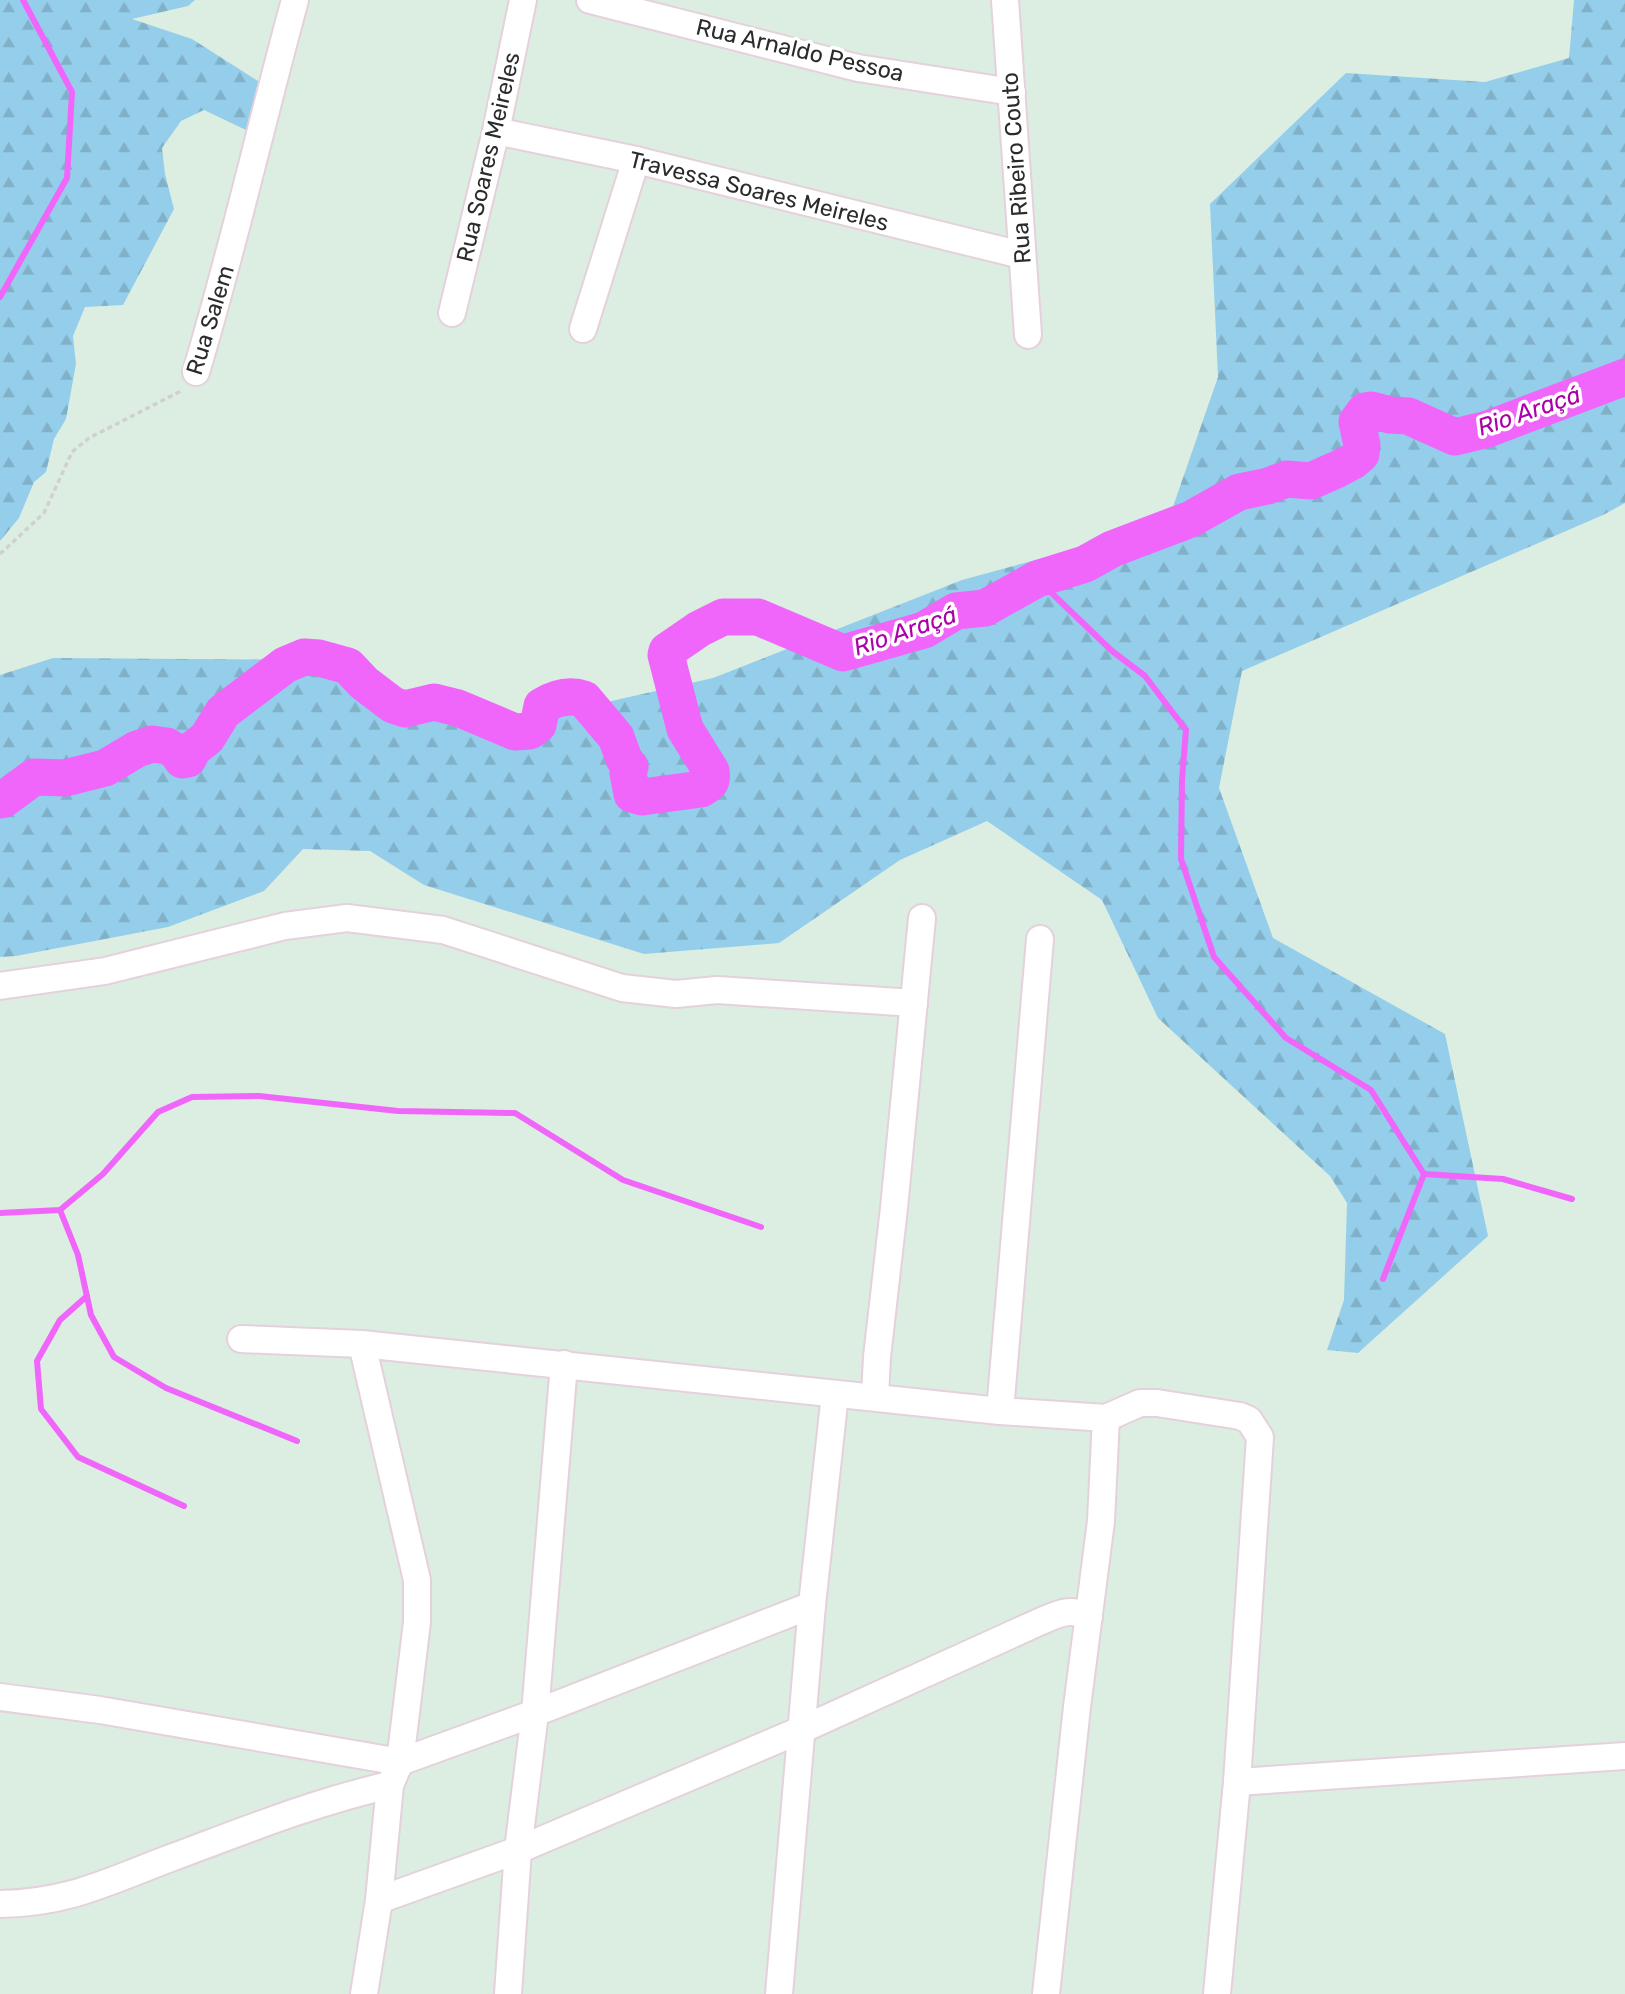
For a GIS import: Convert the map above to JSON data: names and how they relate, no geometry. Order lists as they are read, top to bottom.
{
  "streets": {
    "street": [
      "Rua Arnaldo Pessoa",
      "Rua Soares Meireles",
      "Rua Ribeiro Couto",
      "Travessa Soares Meireles",
      "Rua Salem"
    ]
  },
  "crossings": [
    ["Rua Arnaldo Pessoa", "Rua Ribeiro Couto"],
    ["Rua Soares Meireles", "Travessa Soares Meireles"],
    ["Rua Ribeiro Couto", "Travessa Soares Meireles"]
  ],
  "water": ["Rio Araçá"]
}
